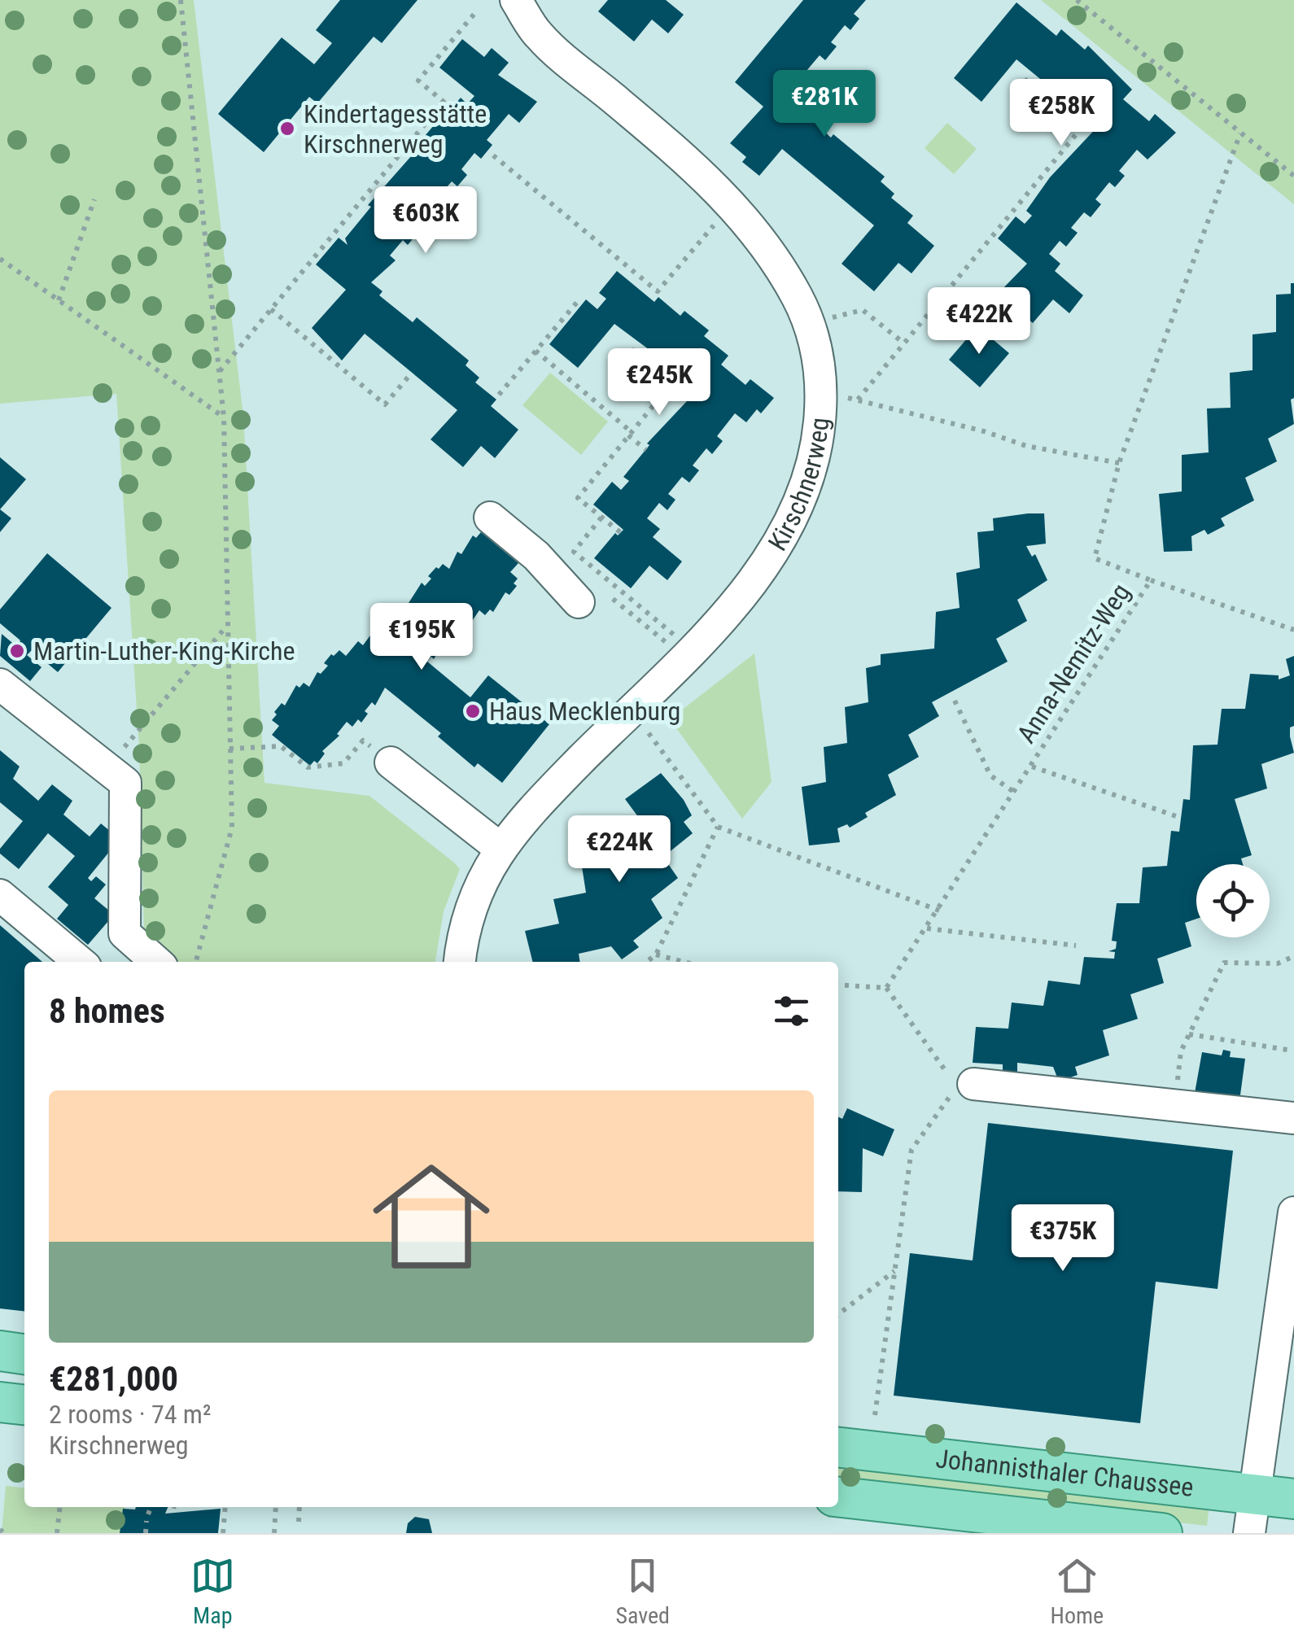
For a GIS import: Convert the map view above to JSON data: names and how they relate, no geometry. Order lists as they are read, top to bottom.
{
  "streets": {
    "main road": ["Johannisthaler Chaussee"],
    "street": ["Kirschnerweg"],
    "path": ["Anna-Nemitz-Weg"]
  },
  "places": ["Kindertagesstätte Kirschnerweg", "Martin-Luther-King-Kirche", "Haus Mecklenburg"],
  "page": {
    "price": [
      "€281K",
      "€258K",
      "€603K",
      "€422K",
      "€245K",
      "€195K",
      "€224K",
      "€375K"
    ],
    "heading": "8 homes",
    "list": [
      {
        "name": "€281,000",
        "note": "2 rooms · 74 m² · Kirschnerweg"
      }
    ],
    "tabs": ["Map", "Saved", "Home"]
  }
}
